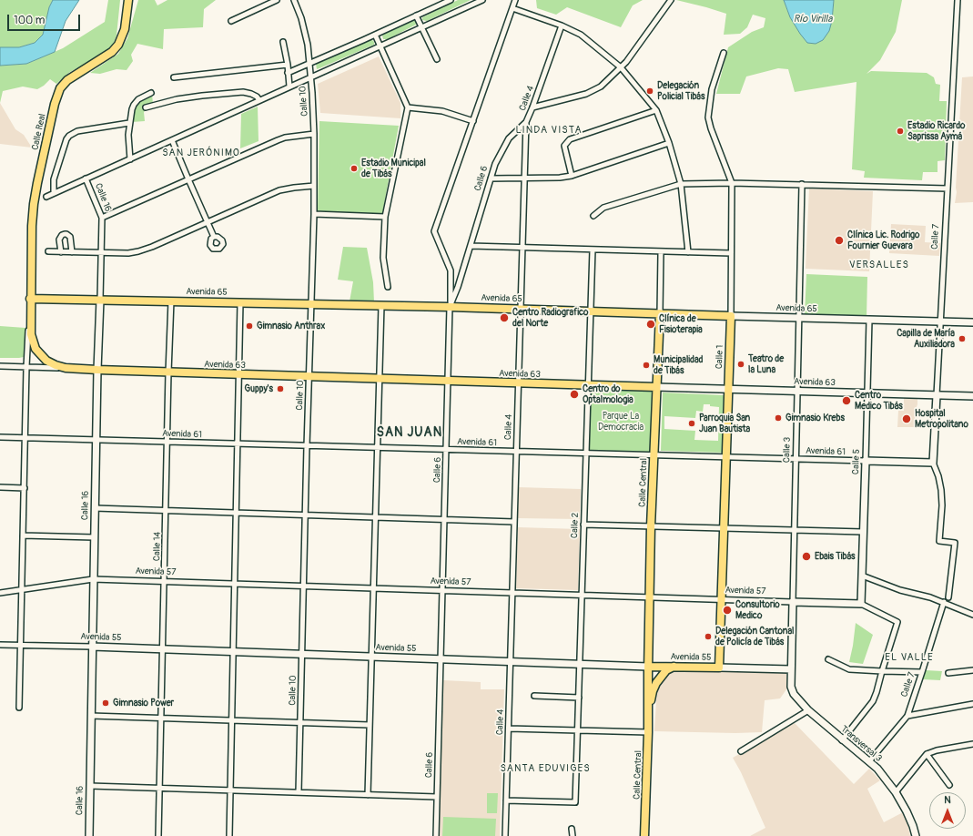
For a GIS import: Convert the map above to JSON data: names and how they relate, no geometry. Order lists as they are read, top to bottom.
{
  "streets": {
    "main road": [
      "Calle Real",
      "Avenida 65",
      "Calle 1",
      "Avenida 63",
      "Calle Central",
      "Avenida 55"
    ],
    "street": [
      "Calle 4",
      "Calle 10",
      "Calle 6",
      "Calle 16",
      "Calle 7",
      "Avenida 61",
      "Calle 3",
      "Calle 5",
      "Calle 2",
      "Calle 14",
      "Avenida 57",
      "Transversal 3"
    ]
  },
  "crossings": [
    ["Calle 4", "Calle 6"],
    ["Calle 4", "Avenida 65"],
    ["Calle 4", "Avenida 63"],
    ["Calle 4", "Avenida 61"],
    ["Calle 4", "Calle 2"],
    ["Calle 4", "Avenida 57"],
    ["Calle 4", "Avenida 55"],
    ["Calle 10", "Avenida 65"],
    ["Calle 10", "Avenida 63"],
    ["Calle 10", "Avenida 61"],
    ["Calle 10", "Avenida 57"],
    ["Calle 10", "Avenida 55"],
    ["Calle Real", "Avenida 65"],
    ["Calle Real", "Avenida 63"],
    ["Calle 6", "Avenida 65"],
    ["Calle 6", "Avenida 63"],
    ["Calle 6", "Avenida 61"],
    ["Calle 6", "Avenida 57"],
    ["Calle 6", "Avenida 55"],
    ["Calle 16", "Avenida 65"],
    ["Calle 16", "Avenida 63"],
    ["Calle 16", "Avenida 61"],
    ["Calle 16", "Avenida 57"],
    ["Calle 16", "Avenida 55"],
    ["Calle 7", "Avenida 65"],
    ["Calle 7", "Avenida 63"],
    ["Calle 7", "Transversal 3"],
    ["Avenida 65", "Calle 1"],
    ["Avenida 65", "Avenida 63"],
    ["Avenida 65", "Calle 3"],
    ["Avenida 65", "Calle 5"],
    ["Avenida 65", "Calle Central"],
    ["Avenida 65", "Calle 2"],
    ["Avenida 65", "Calle 14"],
    ["Calle 1", "Avenida 63"],
    ["Calle 1", "Avenida 61"],
    ["Calle 1", "Avenida 57"],
    ["Calle 1", "Avenida 55"],
    ["Avenida 63", "Calle 3"],
    ["Avenida 63", "Calle 5"],
    ["Avenida 63", "Calle Central"],
    ["Avenida 63", "Calle 2"],
    ["Avenida 63", "Calle 14"],
    ["Avenida 61", "Calle 3"],
    ["Avenida 61", "Calle 5"],
    ["Avenida 61", "Calle Central"],
    ["Avenida 61", "Calle 2"],
    ["Avenida 61", "Calle 14"],
    ["Calle 3", "Avenida 57"],
    ["Calle 3", "Avenida 55"],
    ["Calle 3", "Transversal 3"],
    ["Calle 5", "Avenida 57"],
    ["Calle Central", "Avenida 57"],
    ["Calle Central", "Avenida 55"],
    ["Calle 2", "Avenida 57"],
    ["Calle 2", "Avenida 55"],
    ["Calle 14", "Avenida 57"],
    ["Calle 14", "Avenida 55"]
  ],
  "districts": [
    "LINDA VISTA",
    "SAN JERÓNIMO",
    "VERSALLES",
    "SAN JUAN",
    "EL VALLE",
    "SANTA EDUVIGES"
  ],
  "water": ["Río Virilla"],
  "parks": ["Parque La Democracia"],
  "places": [
    "Delegación Policial Tibás",
    "Estadio Ricardo Saprissa Aymá",
    "Estadio Municipal de Tibás",
    "Clínica Lic. Rodrigo Fournier Guevara",
    "Centro Radiografico del Norte",
    "Clínica de Fisioterapia",
    "Gimnasio Anthrax",
    "Capilla de María Auxiliadora",
    "Teatro de la Luna",
    "Municipalidad de Tibás",
    "Guppy's",
    "Centro do Optalmologia",
    "Centro Medico Tibás",
    "Gimnasio Krebs",
    "Hospital Metropolitano",
    "Parroquia San Juan Bautista",
    "Ebais Tibás",
    "Consultorio Medico",
    "Delegación Cantonal de Policía de Tibás",
    "Gimnasio Power"
  ],
  "scale_bar": "100 m",
  "north": "top"
}
